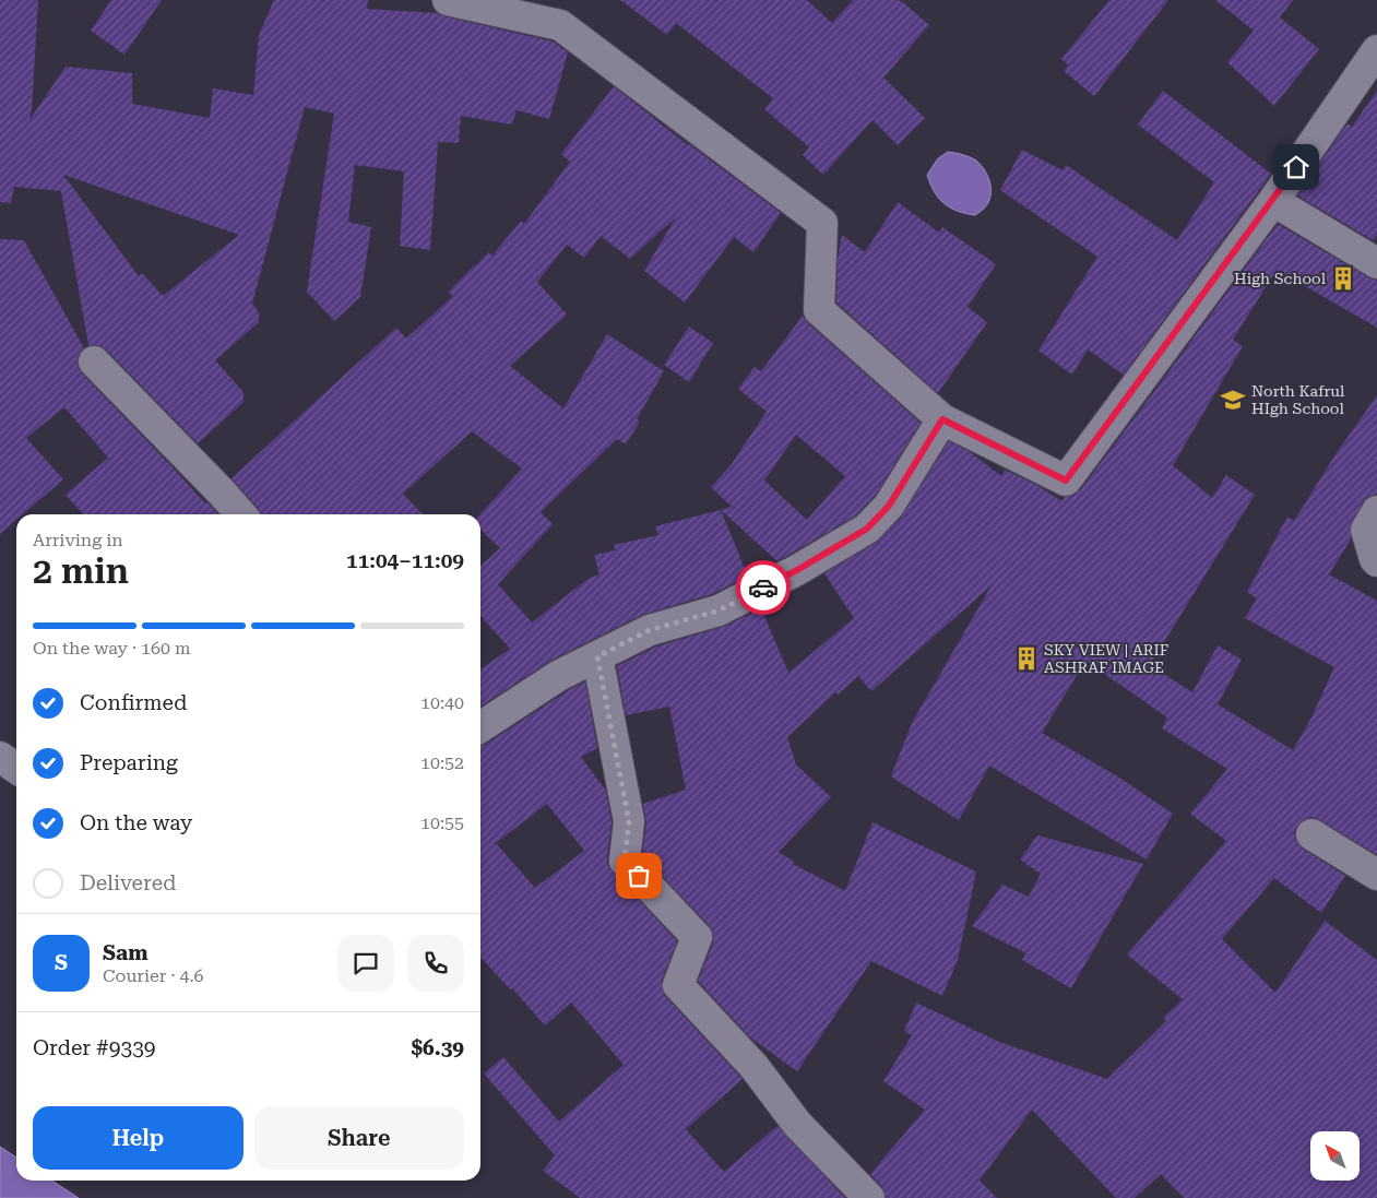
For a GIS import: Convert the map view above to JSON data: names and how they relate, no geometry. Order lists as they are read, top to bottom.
{
  "places": {
    "building": ["High School", "SKY VIEW | ARIF ASHRAF IMAGE"],
    "school or university": ["North Kafrul HIgh School"]
  },
  "north": "top left",
  "page": {
    "heading": ["2 min", "Arriving in", "11:04–11:09"],
    "panel": [
      "Sam",
      "Courier · 4.6",
      "Order #9339",
      "$6.39"
    ],
    "bar": "On the way · 160 m",
    "list": [
      ["Confirmed", "10:40"],
      ["Preparing", "10:52"],
      ["On the way", "10:55"],
      "Delivered"
    ],
    "round": "S",
    "buttons": ["Help", "Share"]
  }
}
